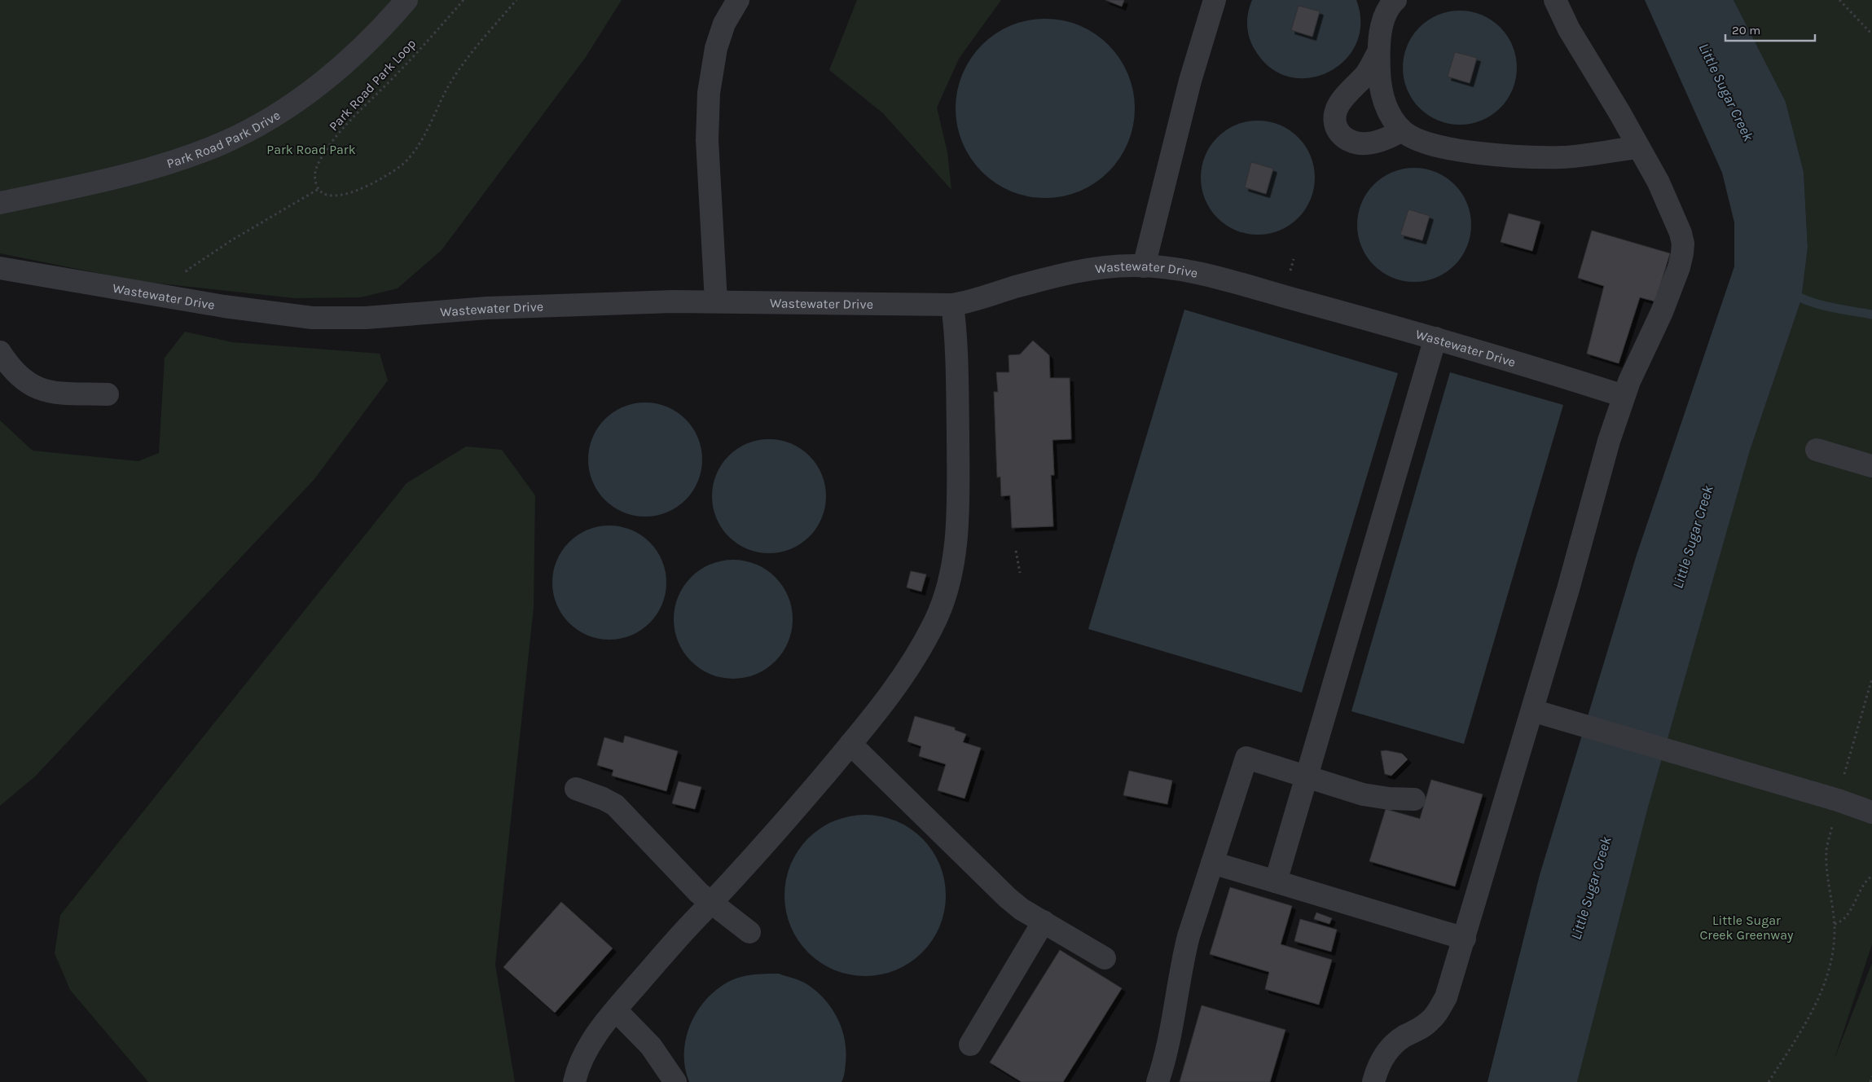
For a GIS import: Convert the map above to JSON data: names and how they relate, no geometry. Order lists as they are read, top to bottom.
{
  "streets": {
    "lane": ["Park Road Park Drive", "Wastewater Drive"],
    "path": ["Park Road Park Loop"]
  },
  "water": ["Little Sugar Creek"],
  "parks": ["Park Road Park", "Little Sugar Creek Greenway"],
  "scale_bar": "20 m"
}
